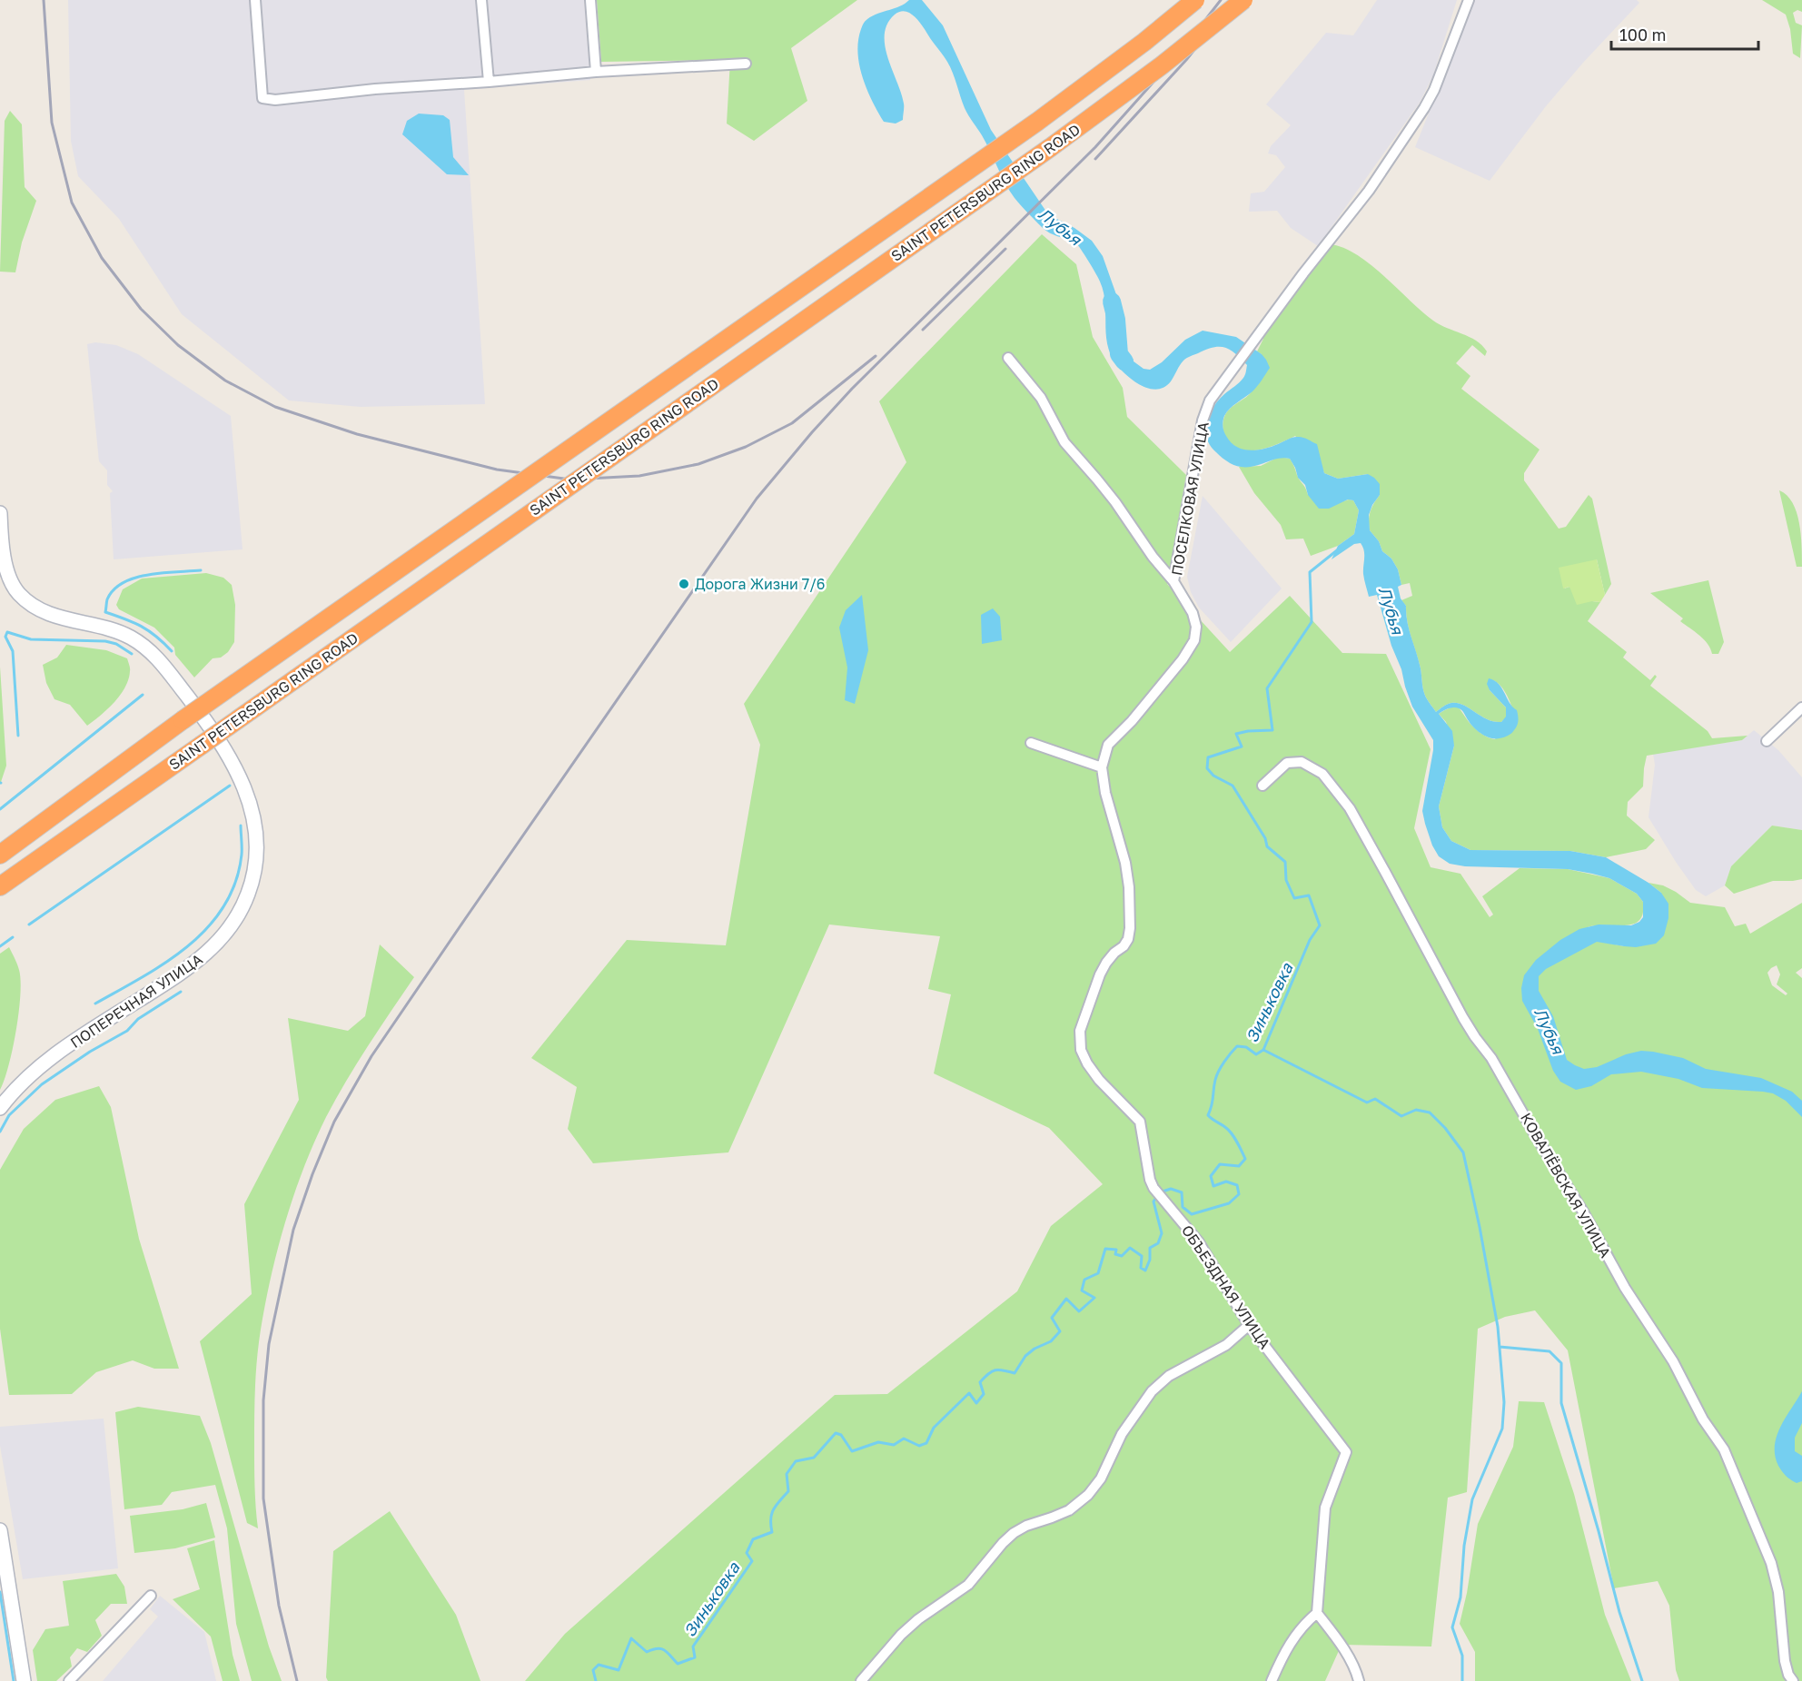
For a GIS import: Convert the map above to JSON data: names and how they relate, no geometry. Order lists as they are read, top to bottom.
{
  "streets": {
    "highway": ["SAINT PETERSBURG RING ROAD"],
    "street": [
      "ПОСЕЛКОВАЯ УЛИЦА",
      "ПОПЕРЕЧНАЯ УЛИЦА",
      "КОВАЛЁВСКАЯ УЛИЦА",
      "ОБЪЕЗДНАЯ УЛИЦА"
    ]
  },
  "crossings": [
    ["ПОСЕЛКОВАЯ УЛИЦА", "ОБЪЕЗДНАЯ УЛИЦА"]
  ],
  "water": ["Лубья", "Зиньковка"],
  "places": ["Дорога Жизни 7/6"],
  "scale_bar": "100 m"
}
